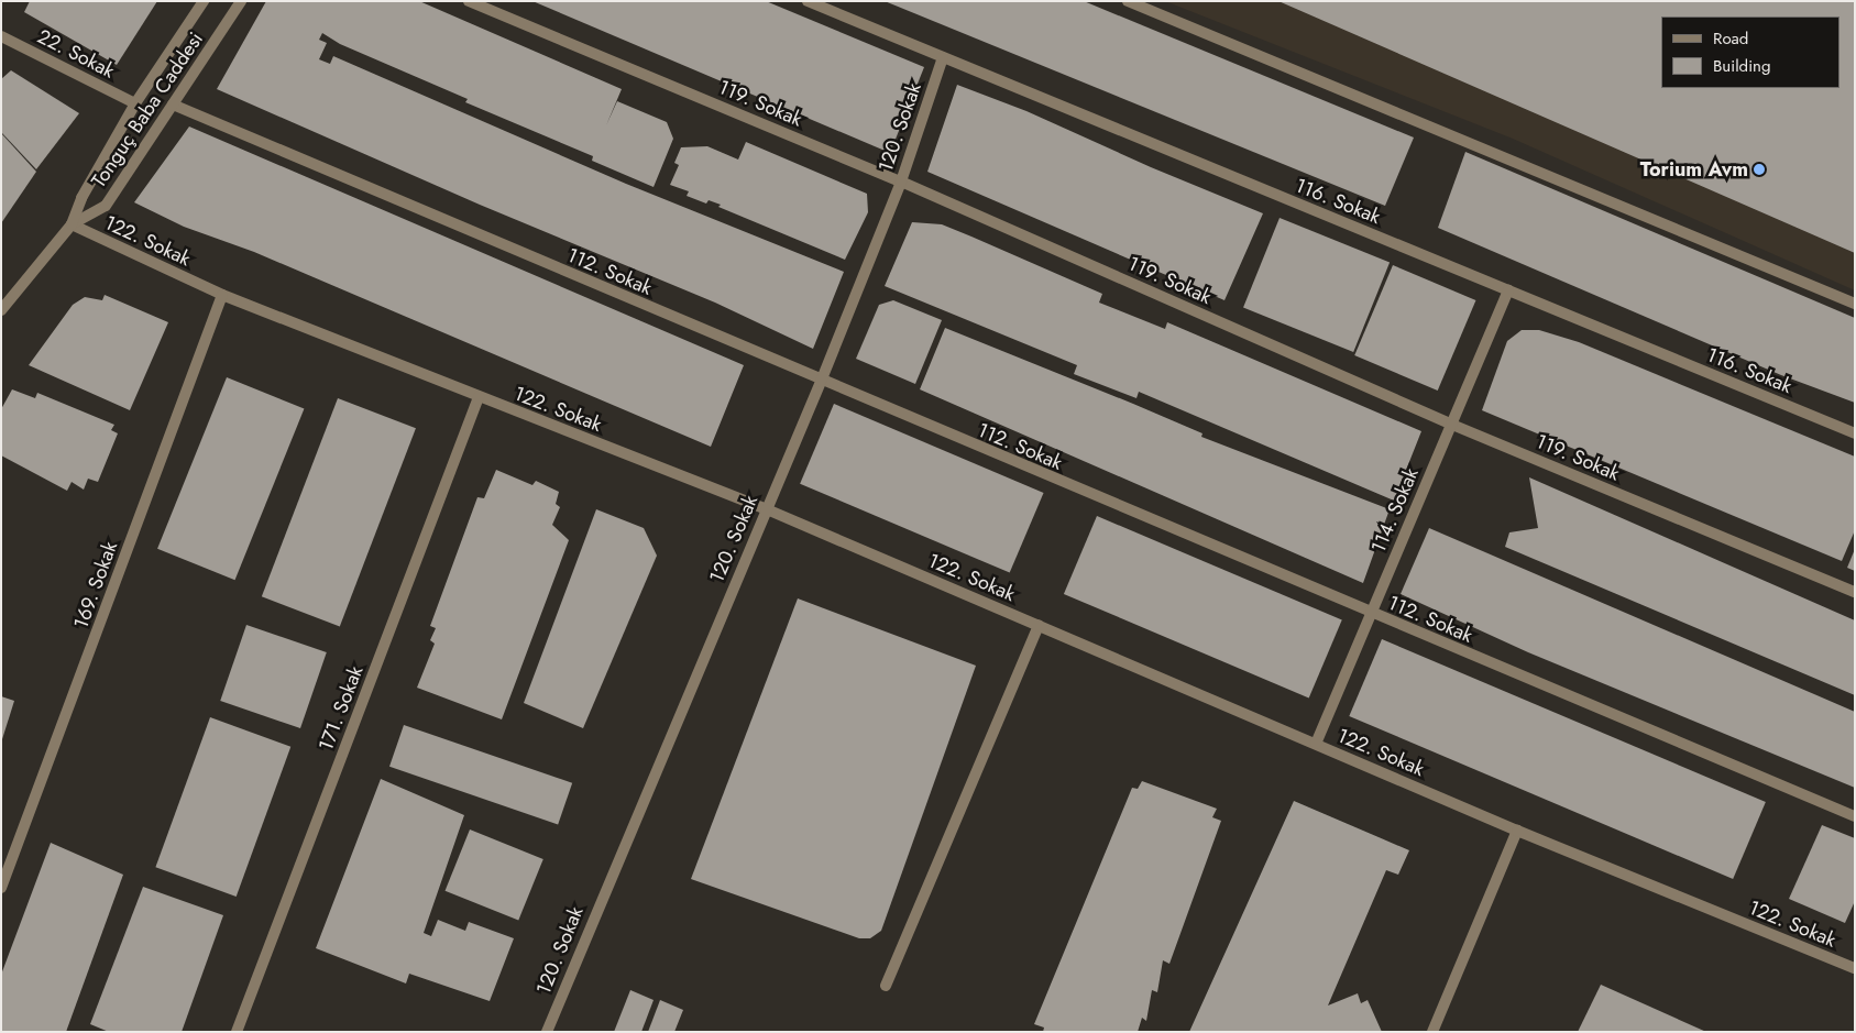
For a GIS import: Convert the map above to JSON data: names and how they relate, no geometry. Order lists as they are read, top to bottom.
{
  "streets": {
    "street": [
      "22. Sokak",
      "119. Sokak",
      "Tonguç Baba Caddesi",
      "120. Sokak",
      "116. Sokak",
      "122. Sokak",
      "112. Sokak",
      "114. Sokak",
      "169. Sokak",
      "171. Sokak"
    ]
  },
  "crossings": [
    ["22. Sokak", "Tonguç Baba Caddesi"],
    ["119. Sokak", "120. Sokak"],
    ["119. Sokak", "114. Sokak"],
    ["Tonguç Baba Caddesi", "122. Sokak"],
    ["Tonguç Baba Caddesi", "112. Sokak"],
    ["120. Sokak", "116. Sokak"],
    ["120. Sokak", "122. Sokak"],
    ["120. Sokak", "112. Sokak"],
    ["116. Sokak", "114. Sokak"],
    ["122. Sokak", "114. Sokak"],
    ["122. Sokak", "169. Sokak"],
    ["122. Sokak", "171. Sokak"],
    ["112. Sokak", "114. Sokak"]
  ],
  "places": ["Torium Avm"],
  "legend": ["Road", "Building"]
}
